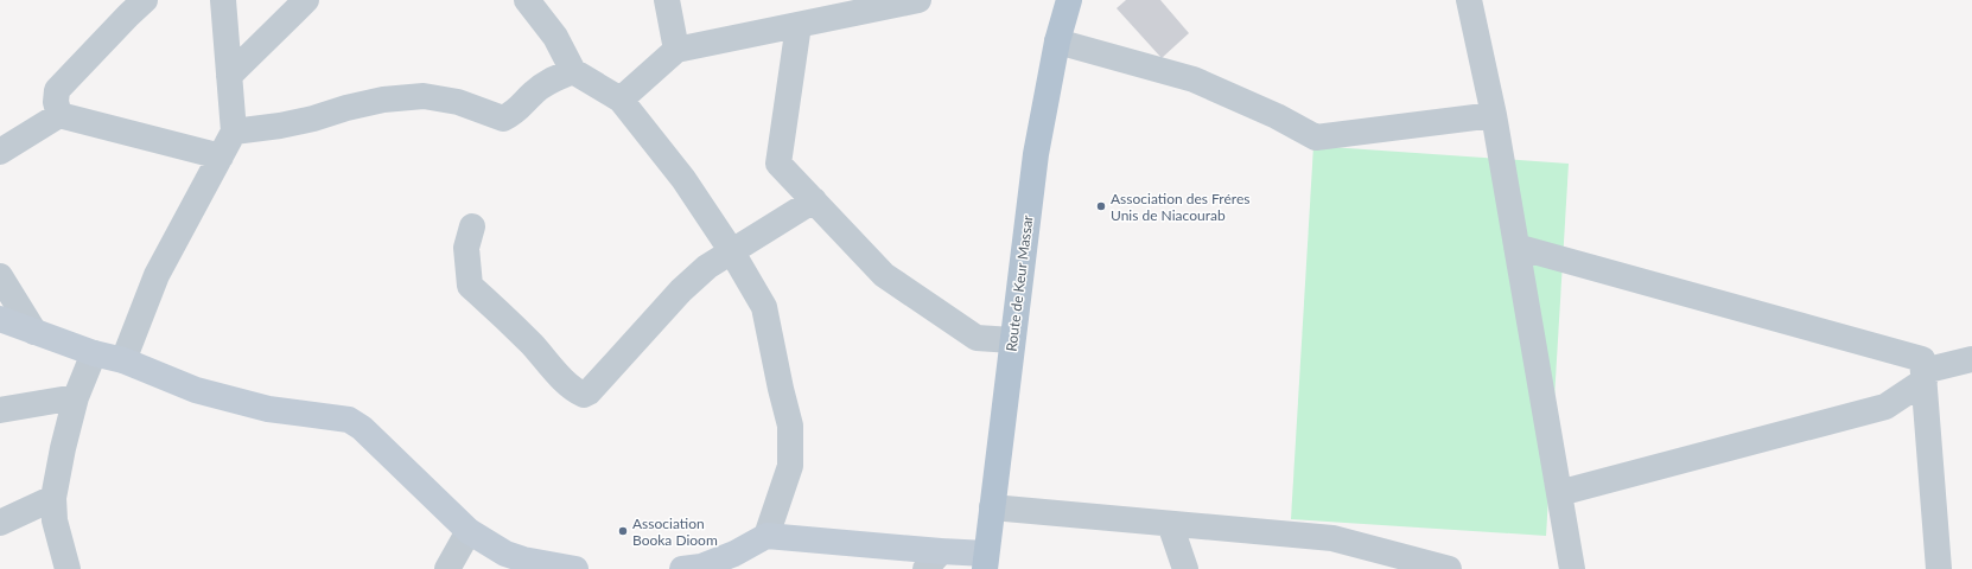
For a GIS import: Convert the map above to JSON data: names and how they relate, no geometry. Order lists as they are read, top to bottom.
{
  "streets": {
    "main road": ["Route de Keur Massar"]
  },
  "places": ["Association des Fréres Unis de Niacourab", "Association Booka Dioom"]
}
